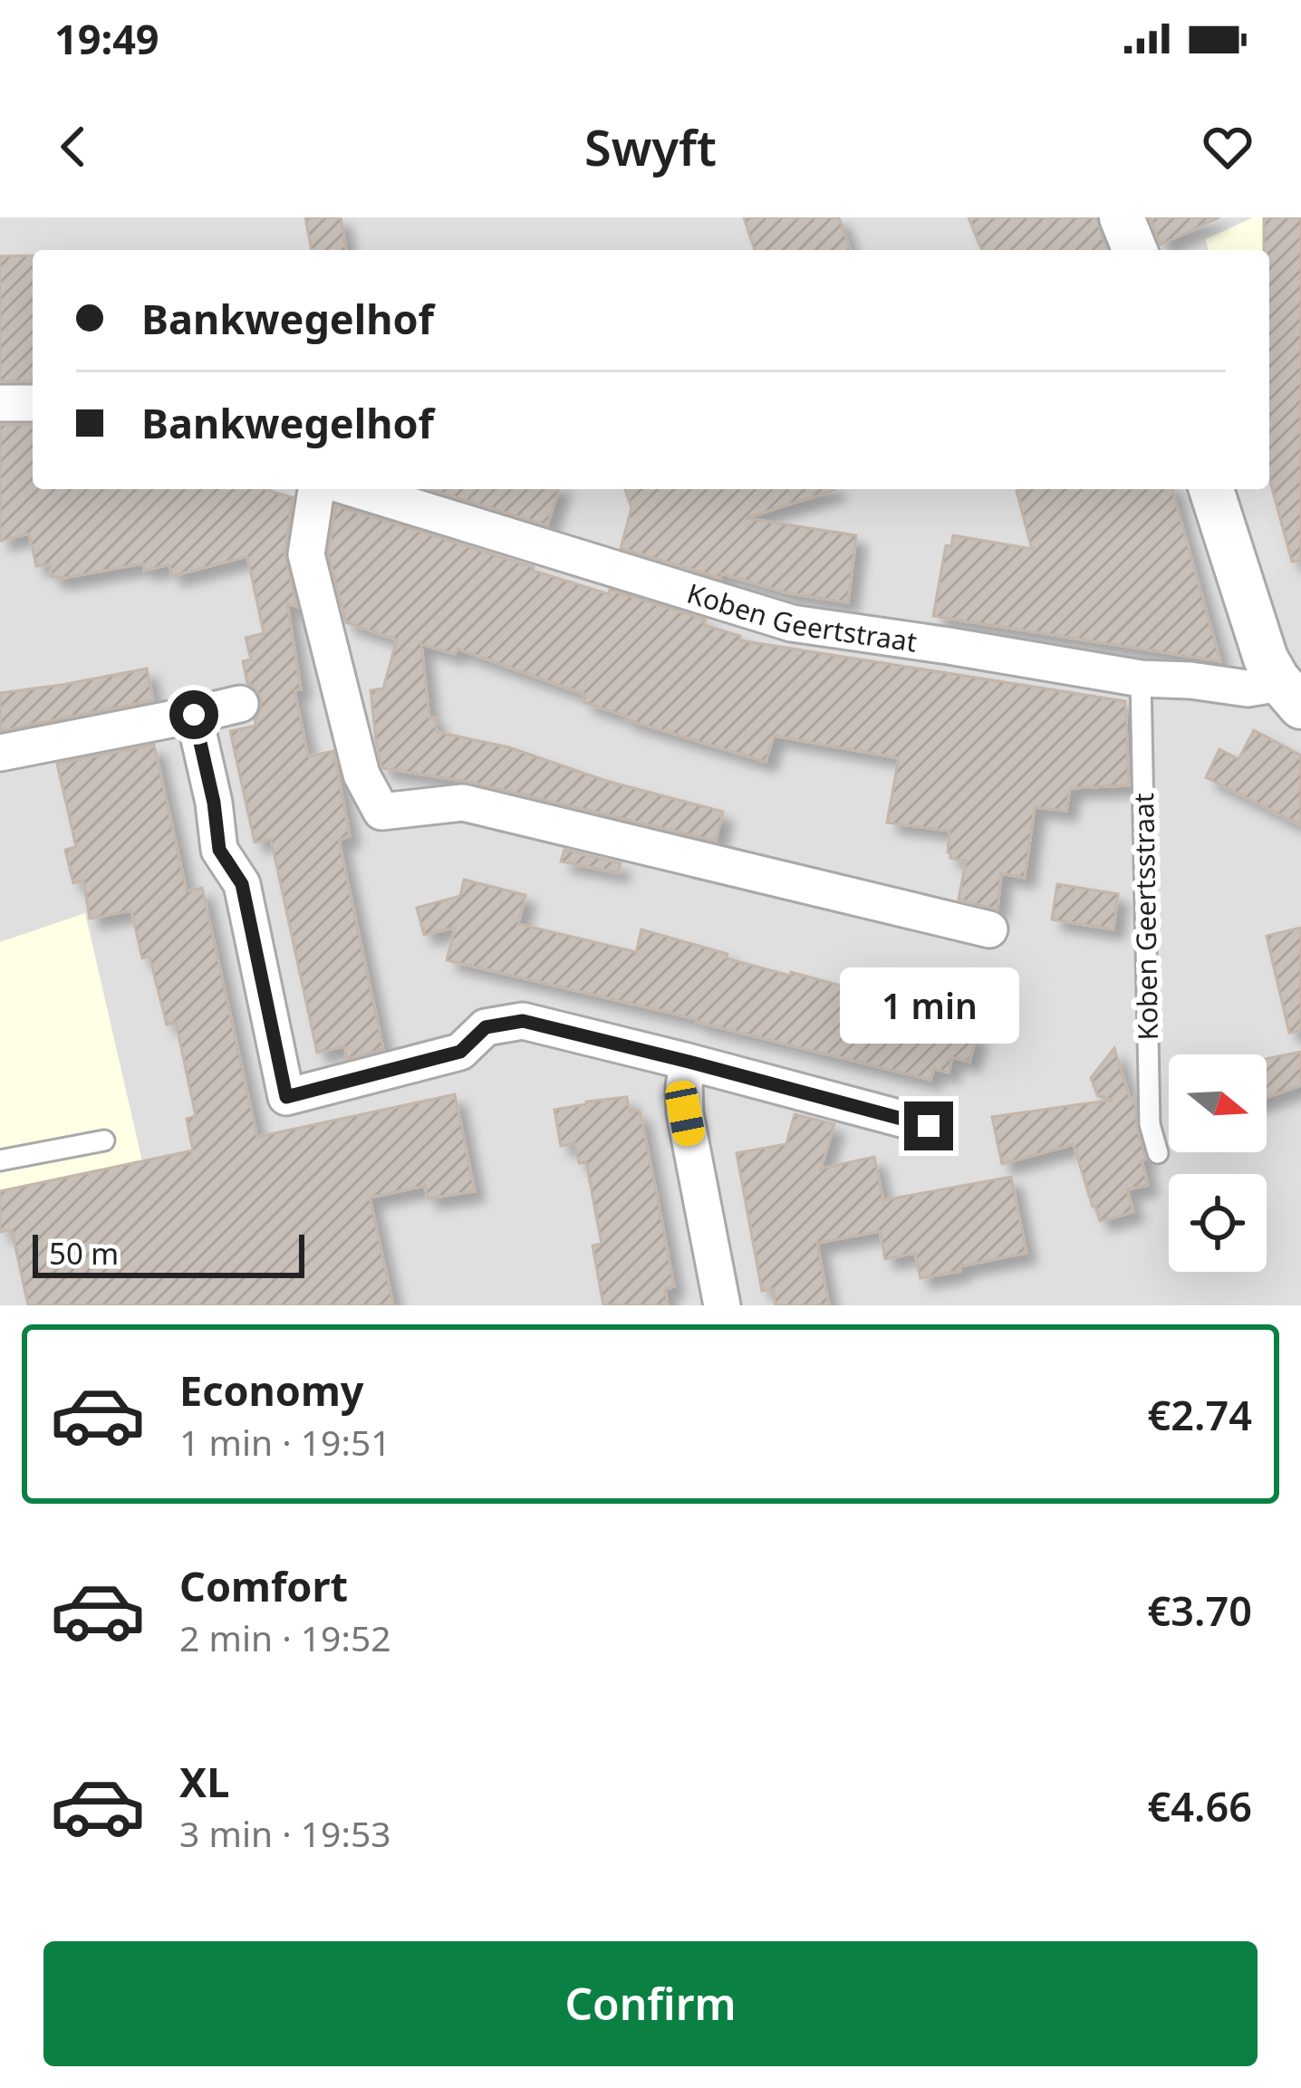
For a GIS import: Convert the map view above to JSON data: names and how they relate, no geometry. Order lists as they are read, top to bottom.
{
  "streets": {
    "street": ["Koben Geertstraat"],
    "lane": ["Koben Geertsstraat"]
  },
  "crossings": [
    ["Koben Geertstraat", "Koben Geertsstraat"]
  ],
  "scale_bar": "50 m",
  "north": "right",
  "page": {
    "status": "19:49",
    "header": "Swyft",
    "banner": ["Bankwegelhof", "Bankwegelhof"],
    "bubble": "1 min",
    "scale": "50 m",
    "list": [
      {
        "name": "Economy",
        "note": "1 min · 19:51",
        "value": "€2.74"
      },
      {
        "name": "Comfort",
        "note": "2 min · 19:52",
        "value": "€3.70"
      },
      {
        "name": "XL",
        "note": "3 min · 19:53",
        "value": "€4.66"
      }
    ],
    "buttons": "Confirm"
  }
}
